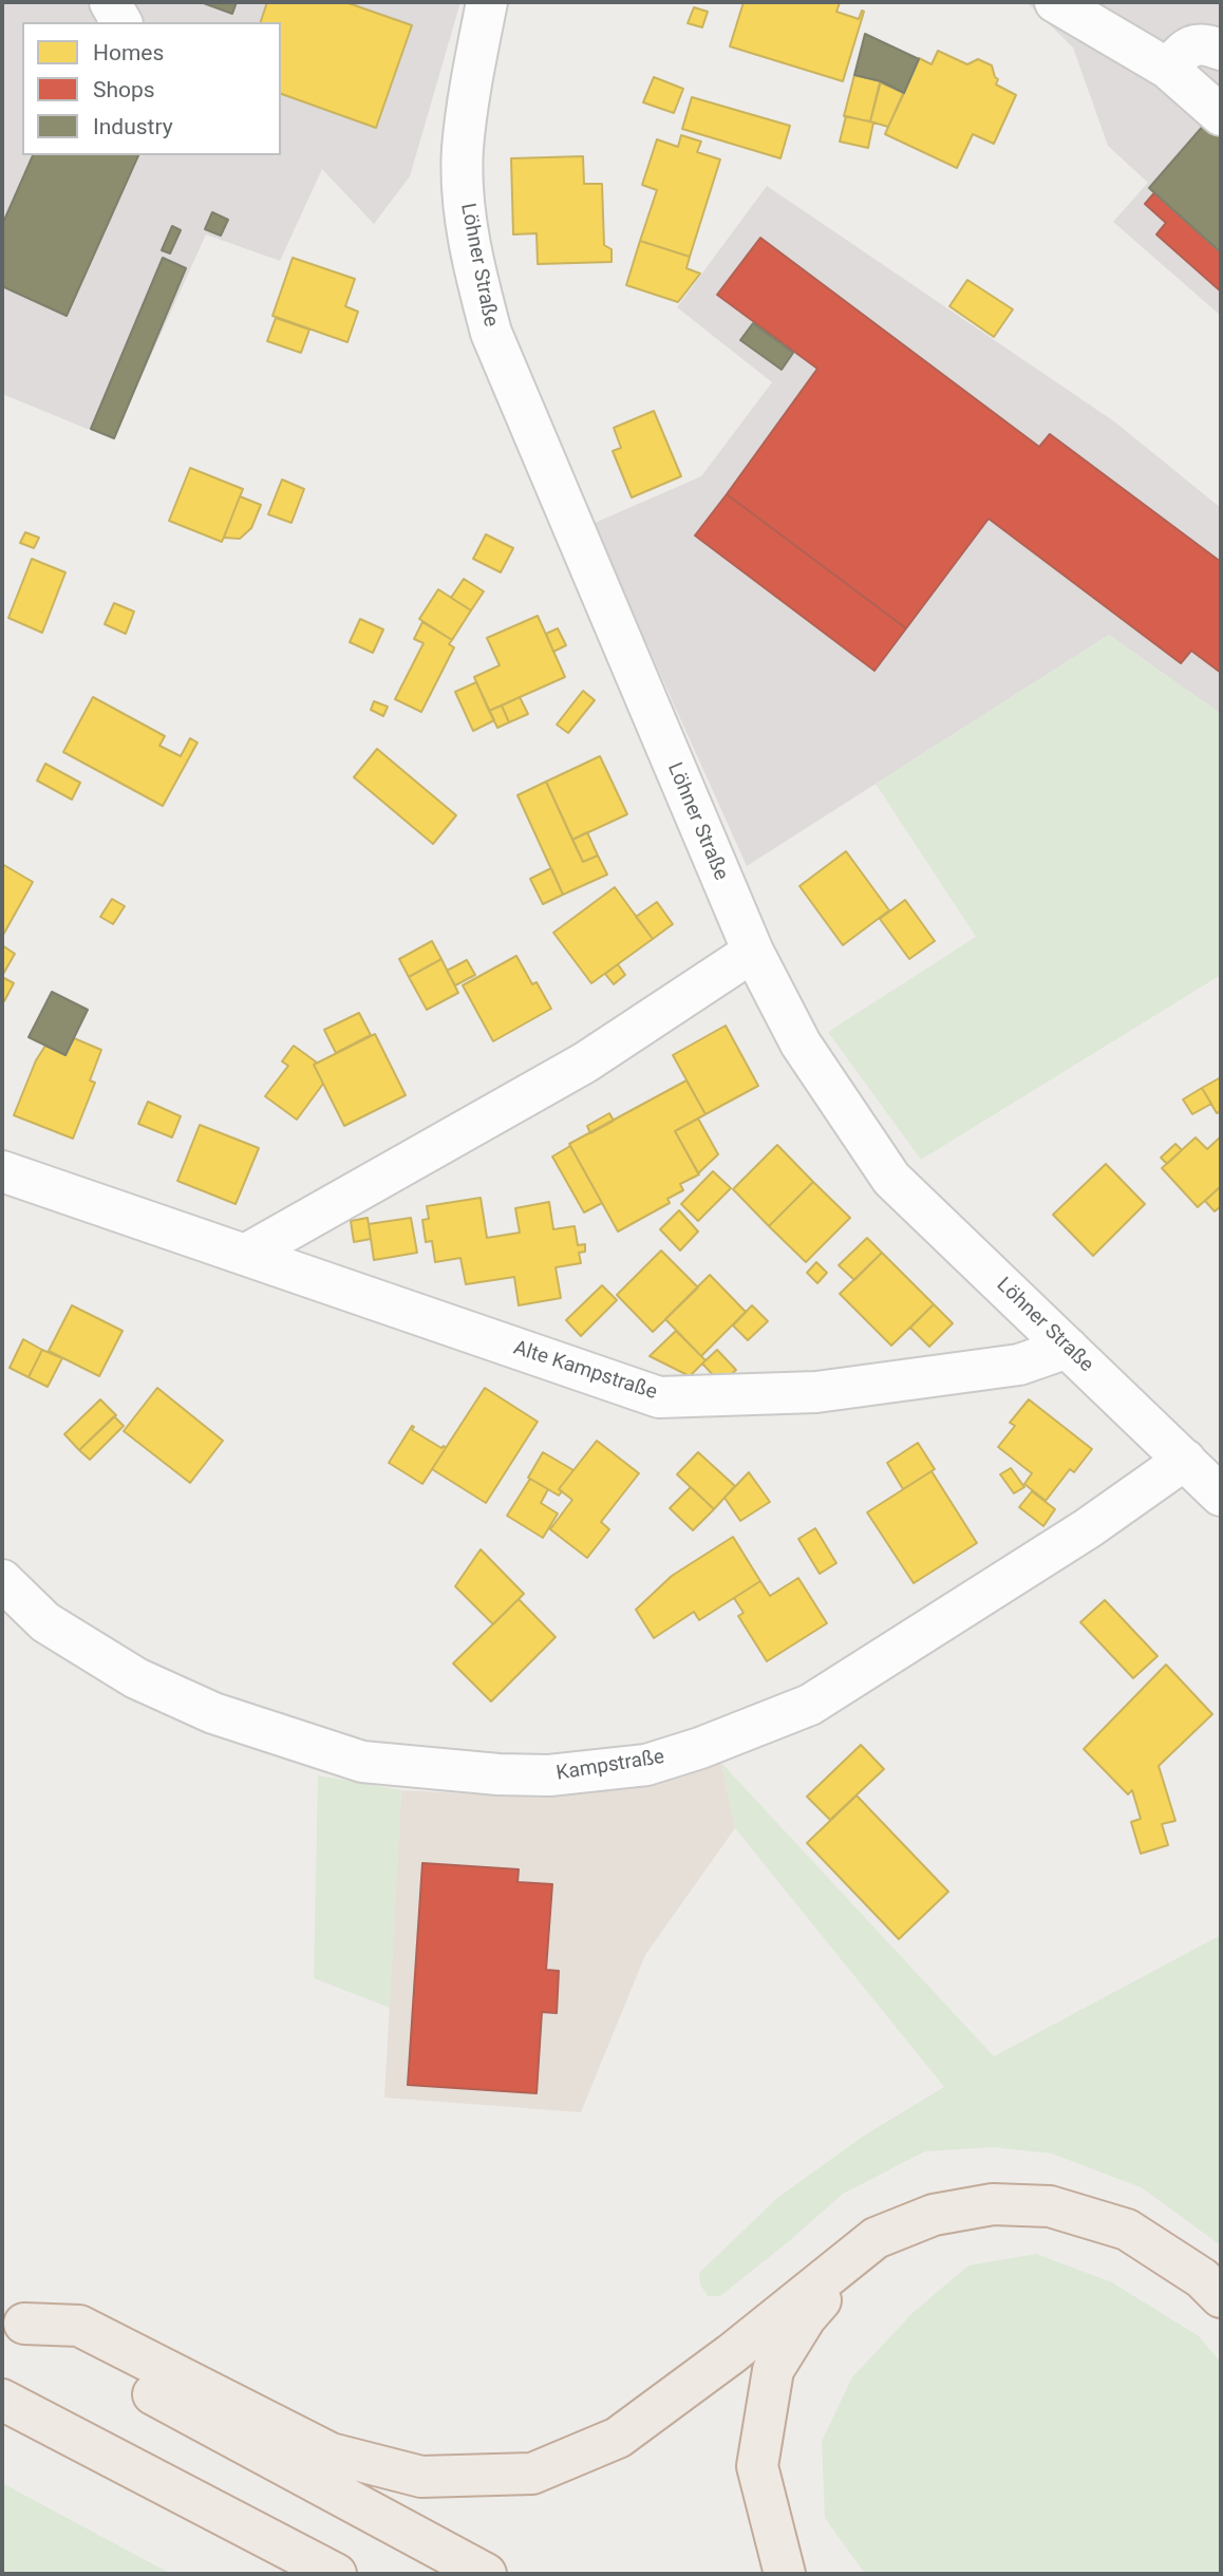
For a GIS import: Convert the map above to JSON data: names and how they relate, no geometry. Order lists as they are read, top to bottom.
{
  "streets": {
    "street": ["Löhner Straße", "Alte Kampstraße", "Kampstraße"]
  },
  "crossings": [
    ["Löhner Straße", "Alte Kampstraße"],
    ["Löhner Straße", "Kampstraße"]
  ],
  "legend": ["Homes", "Shops", "Industry"]
}
